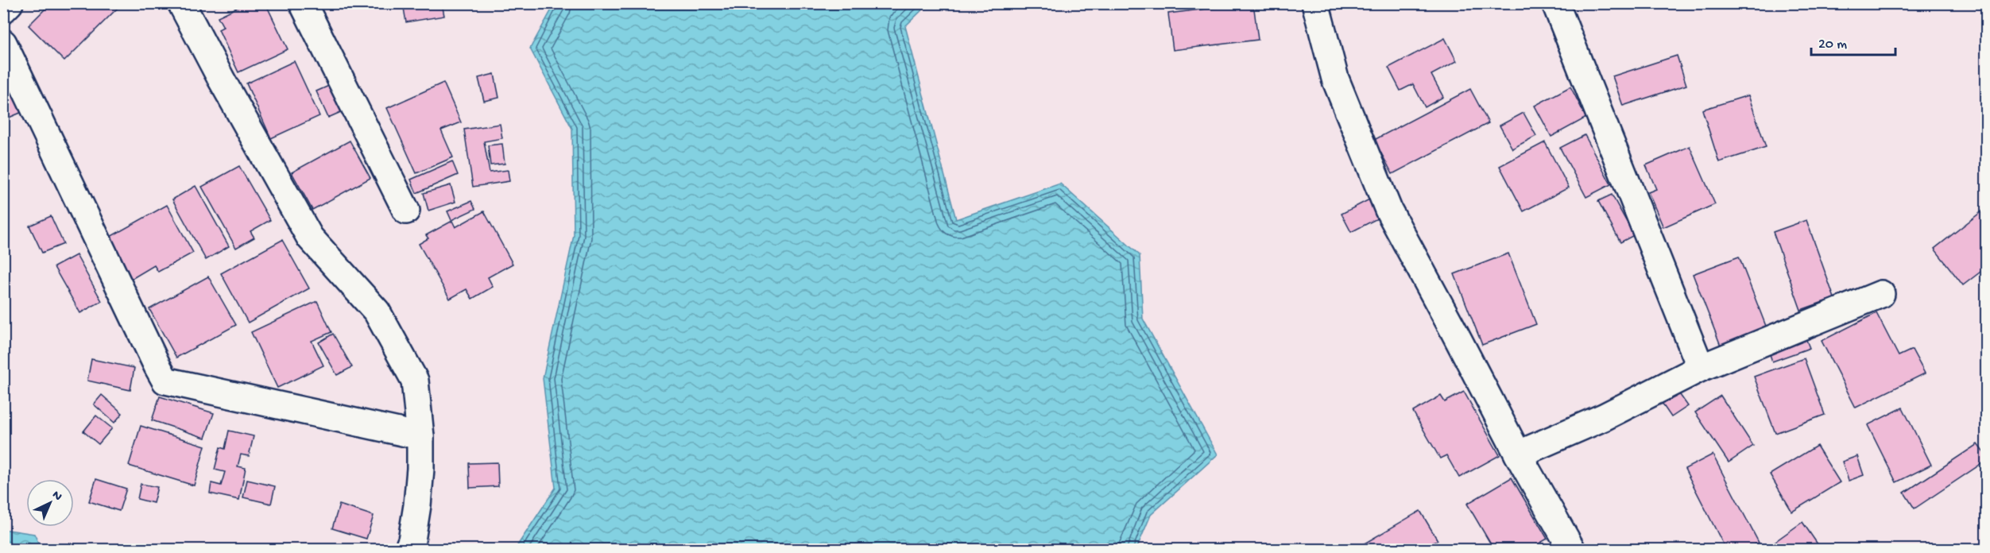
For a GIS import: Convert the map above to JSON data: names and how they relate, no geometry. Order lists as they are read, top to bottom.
{
  "scale_bar": "20 m",
  "north": "top right"
}
